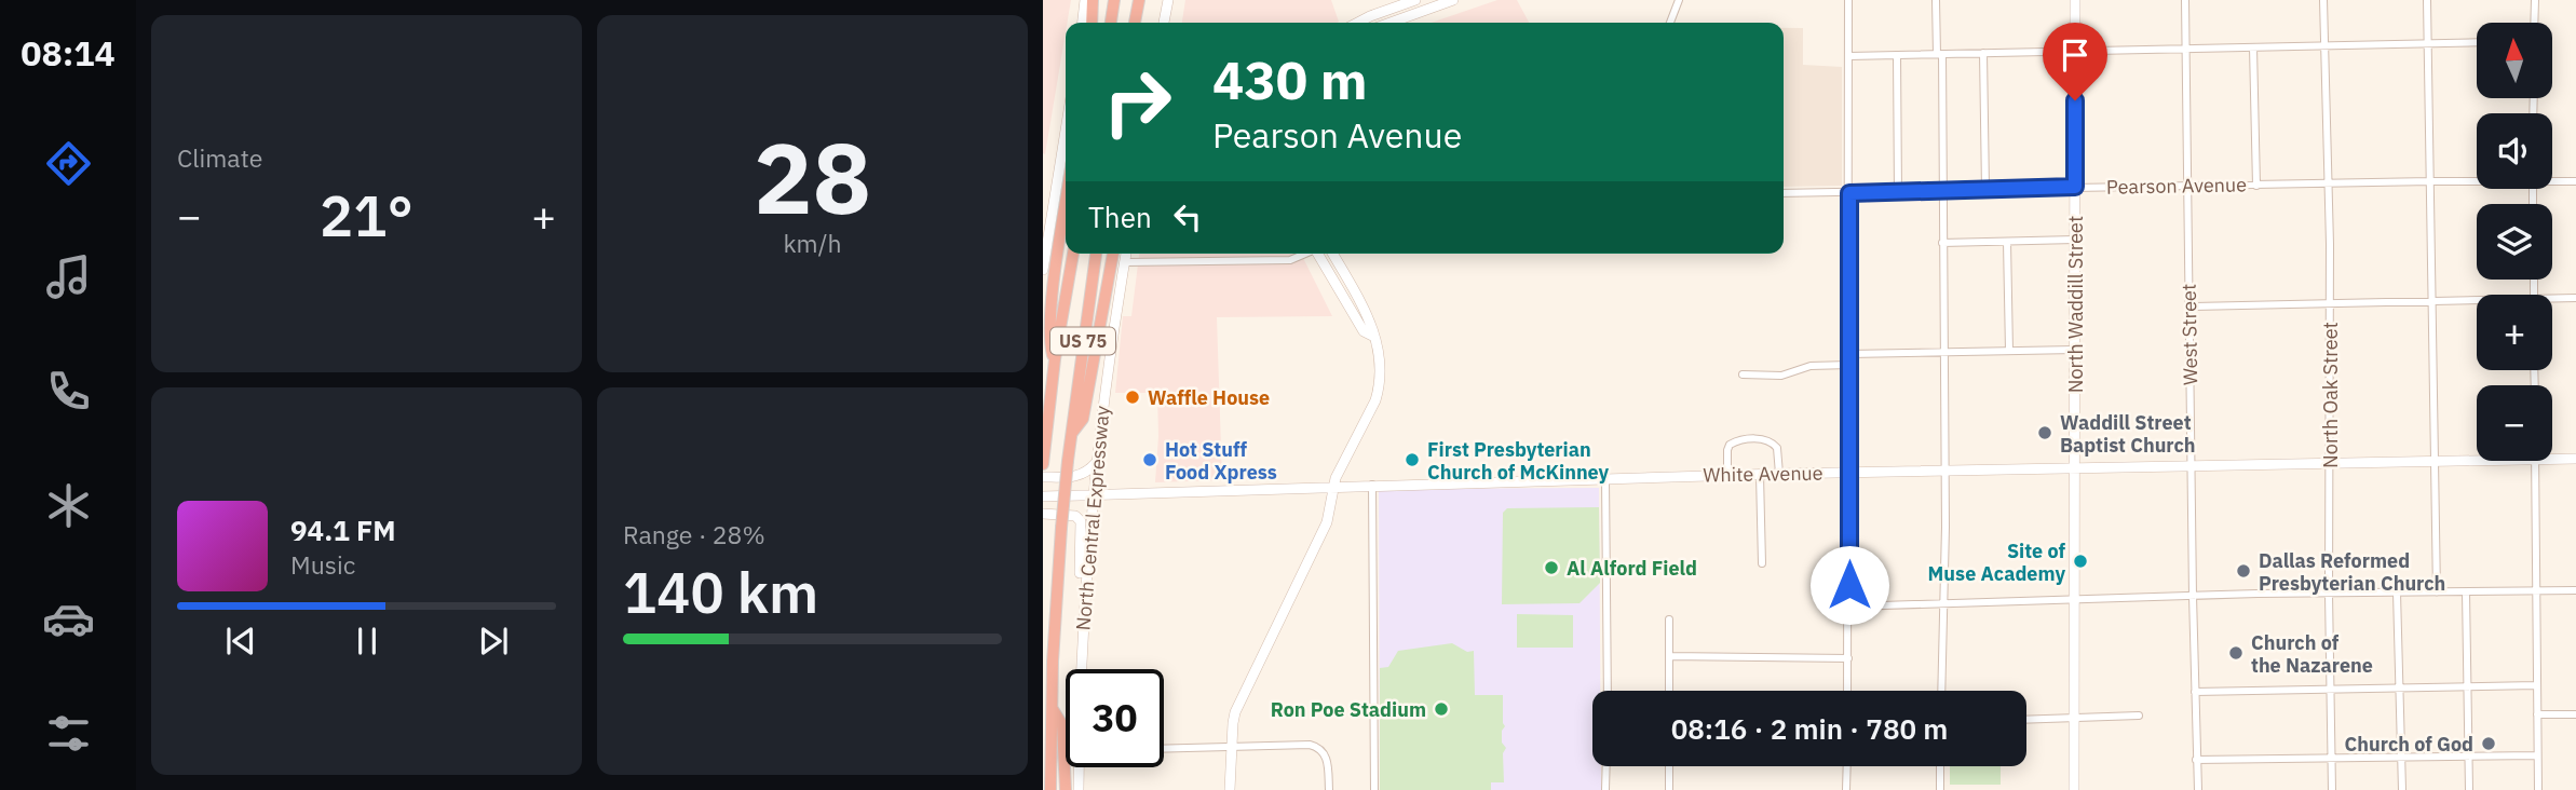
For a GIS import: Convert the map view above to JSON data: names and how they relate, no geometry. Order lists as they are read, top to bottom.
{
  "streets": {
    "highway": ["US 75"],
    "street": [
      "Pearson Avenue",
      "North Waddill Street",
      "West Street",
      "North Oak Street",
      "White Avenue",
      "North Central Expressway"
    ]
  },
  "crossings": [
    ["Pearson Avenue", "North Waddill Street"],
    ["Pearson Avenue", "West Street"],
    ["Pearson Avenue", "North Oak Street"],
    ["North Waddill Street", "White Avenue"],
    ["West Street", "White Avenue"],
    ["North Oak Street", "White Avenue"],
    ["White Avenue", "North Central Expressway"]
  ],
  "places": [
    "Waffle House",
    "Waddill Street Baptist Church",
    "Hot Stuff Food Xpress",
    "First Presbyterian Church of McKinney",
    "Site of Muse Academy",
    "Al Alford Field",
    "Dallas Reformed Presbyterian Church",
    "Church of the Nazarene",
    "Ron Poe Stadium",
    "Church of God"
  ],
  "north": "top",
  "page": {
    "tabs": "08:14",
    "tile": [
      "Climate",
      ["28", "km/h"],
      ["Range · 28%", "140 km"]
    ],
    "map_buttons": ["+", "−"],
    "turn": ["430 m", "Pearson Avenue"],
    "then": "Then",
    "heat": ["−", "21°", "+"],
    "song": ["94.1 FM", "Music"],
    "limit": "30",
    "trip": "08:16 · 2 min · 780 m"
  }
}
